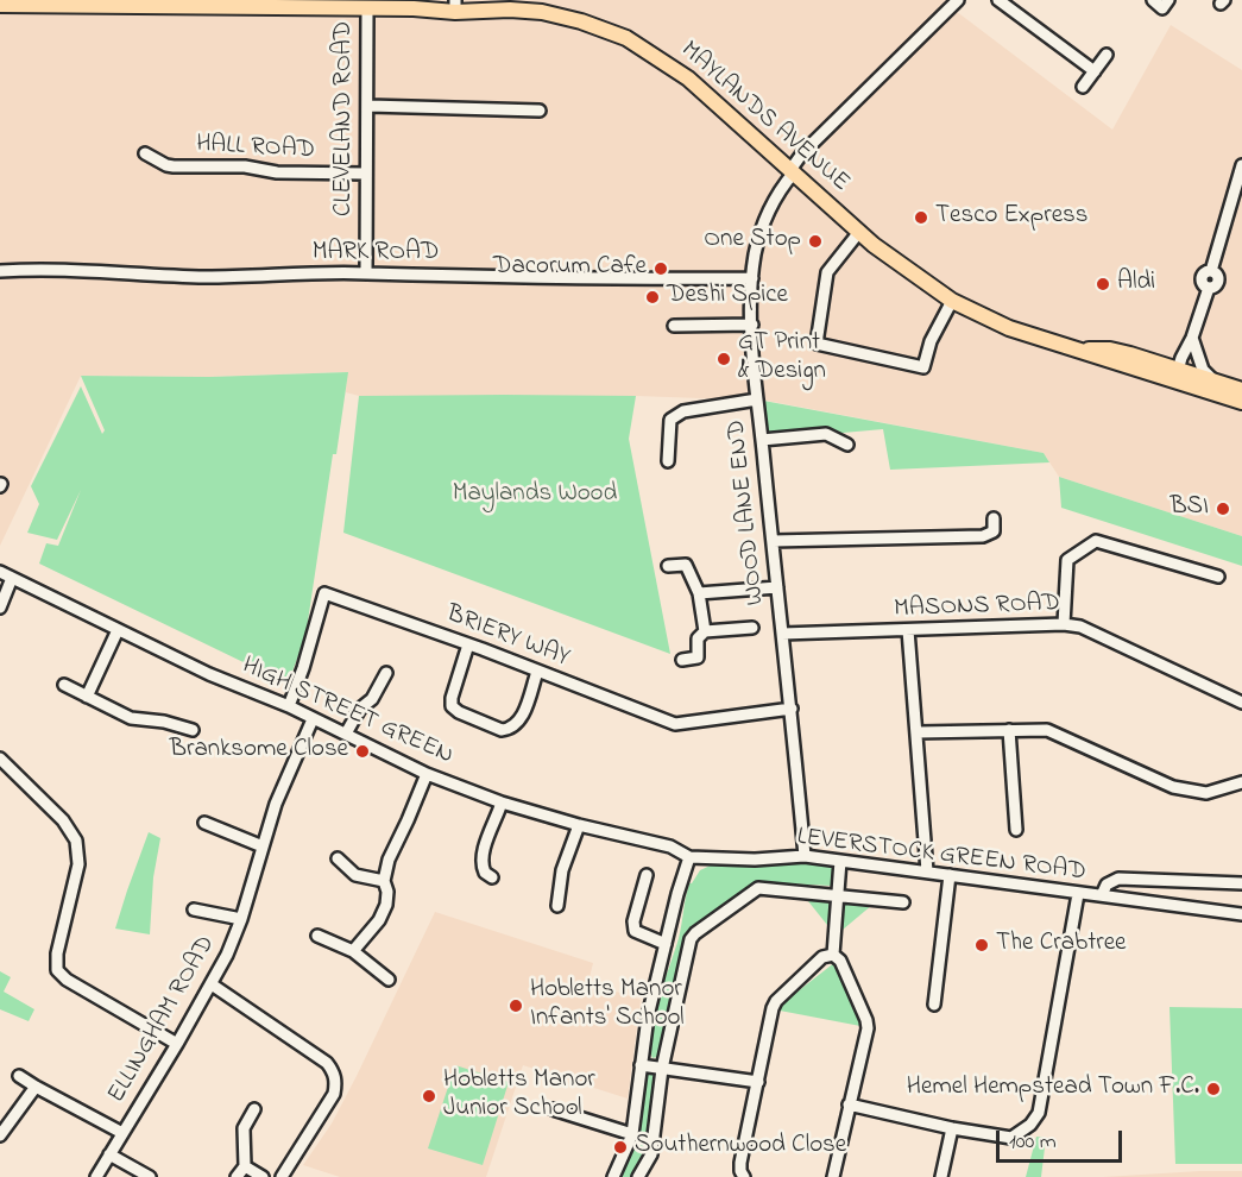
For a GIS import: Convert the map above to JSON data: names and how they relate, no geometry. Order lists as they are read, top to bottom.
{
  "streets": {
    "main road": ["MAYLANDS AVENUE"],
    "street": [
      "CLEVELAND ROAD",
      "HALL ROAD",
      "MARK ROAD",
      "WOOD LANE END",
      "MASONS ROAD",
      "BRIERY WAY",
      "HIGH STREET GREEN",
      "LEVERSTOCK GREEN ROAD",
      "ELLINGHAM ROAD"
    ]
  },
  "crossings": [
    ["MAYLANDS AVENUE", "CLEVELAND ROAD"],
    ["MAYLANDS AVENUE", "WOOD LANE END"],
    ["CLEVELAND ROAD", "HALL ROAD"],
    ["CLEVELAND ROAD", "MARK ROAD"],
    ["MARK ROAD", "WOOD LANE END"],
    ["WOOD LANE END", "MASONS ROAD"],
    ["WOOD LANE END", "BRIERY WAY"],
    ["WOOD LANE END", "LEVERSTOCK GREEN ROAD"],
    ["BRIERY WAY", "HIGH STREET GREEN"],
    ["HIGH STREET GREEN", "LEVERSTOCK GREEN ROAD"],
    ["HIGH STREET GREEN", "ELLINGHAM ROAD"]
  ],
  "parks": ["Maylands Wood"],
  "places": [
    "Tesco Express",
    "One Stop",
    "Dacorum Cafe",
    "Aldi",
    "Deshi Spice",
    "GT Print & Design",
    "BSI",
    "Branksome Close",
    "The Crabtree",
    "Hobletts Manor Infants' School",
    "Hemel Hempstead Town F.C.",
    "Hobletts Manor Junior School",
    "Southernwood Close"
  ],
  "scale_bar": "100 m"
}
